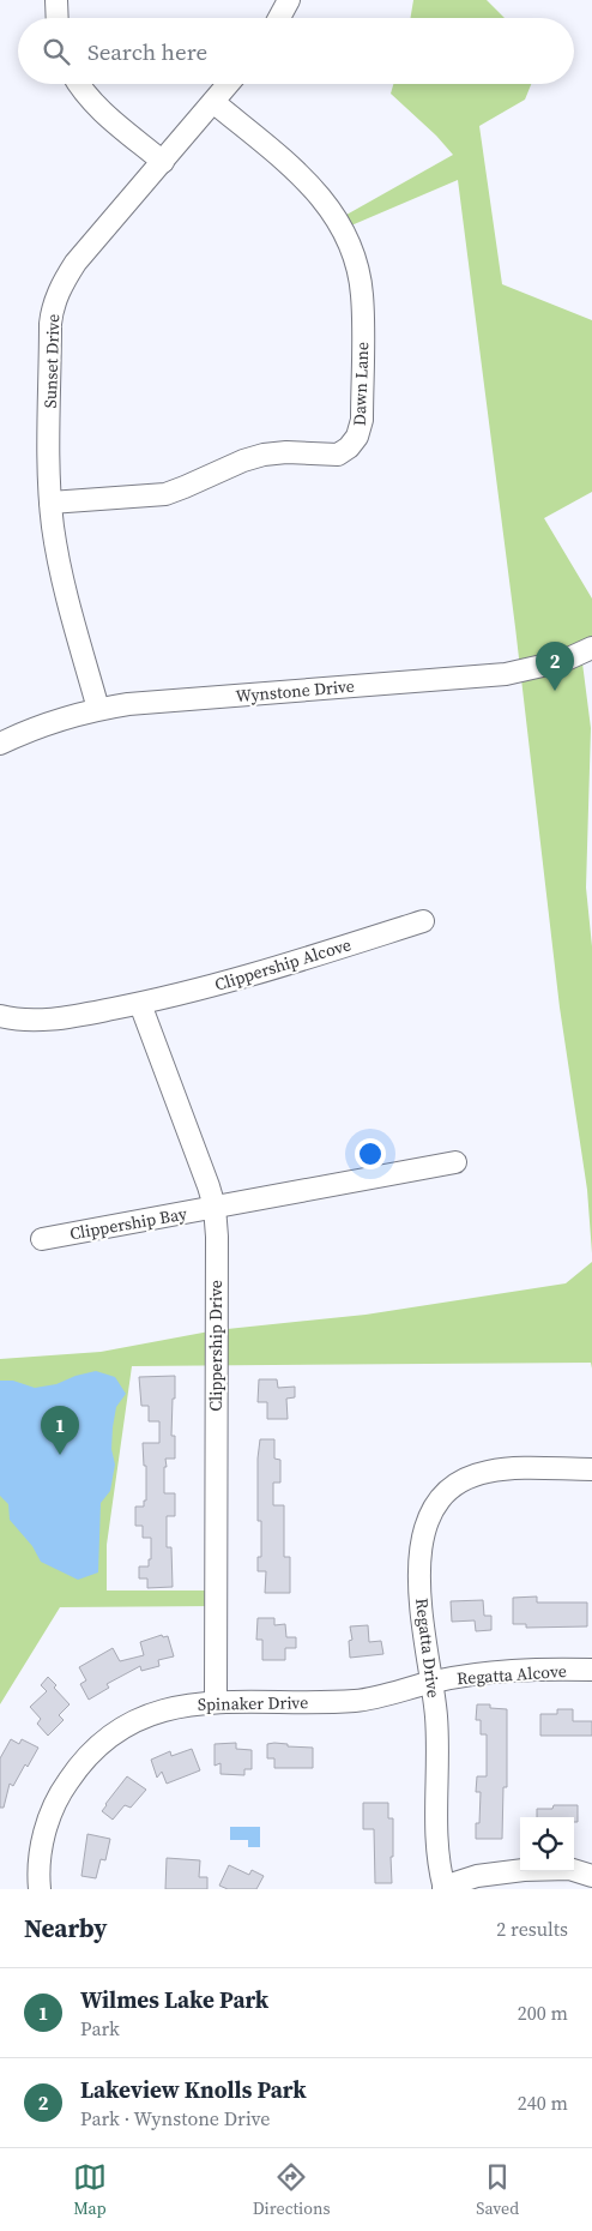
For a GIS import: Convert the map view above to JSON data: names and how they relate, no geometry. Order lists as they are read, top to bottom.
{
  "streets": {
    "street": [
      "Sunset Drive",
      "Dawn Lane",
      "Wynstone Drive",
      "Clippership Alcove",
      "Clippership Bay",
      "Clippership Drive",
      "Regatta Drive",
      "Regatta Alcove",
      "Spinaker Drive"
    ]
  },
  "crossings": [
    ["Sunset Drive", "Dawn Lane"],
    ["Sunset Drive", "Wynstone Drive"],
    ["Clippership Alcove", "Clippership Drive"],
    ["Clippership Bay", "Clippership Drive"],
    ["Clippership Drive", "Spinaker Drive"],
    ["Regatta Drive", "Regatta Alcove"],
    ["Regatta Drive", "Spinaker Drive"],
    ["Regatta Alcove", "Spinaker Drive"]
  ],
  "page": {
    "search": "Search here",
    "pins": ["2", "1"],
    "heading": ["Nearby", "2 results"],
    "list": [
      {
        "mark": "1",
        "name": "Wilmes Lake Park",
        "note": "Park",
        "value": "200 m"
      },
      {
        "mark": "2",
        "name": "Lakeview Knolls Park",
        "note": "Park · Wynstone Drive",
        "value": "240 m"
      }
    ],
    "nav": ["Map", "Directions", "Saved"]
  }
}
